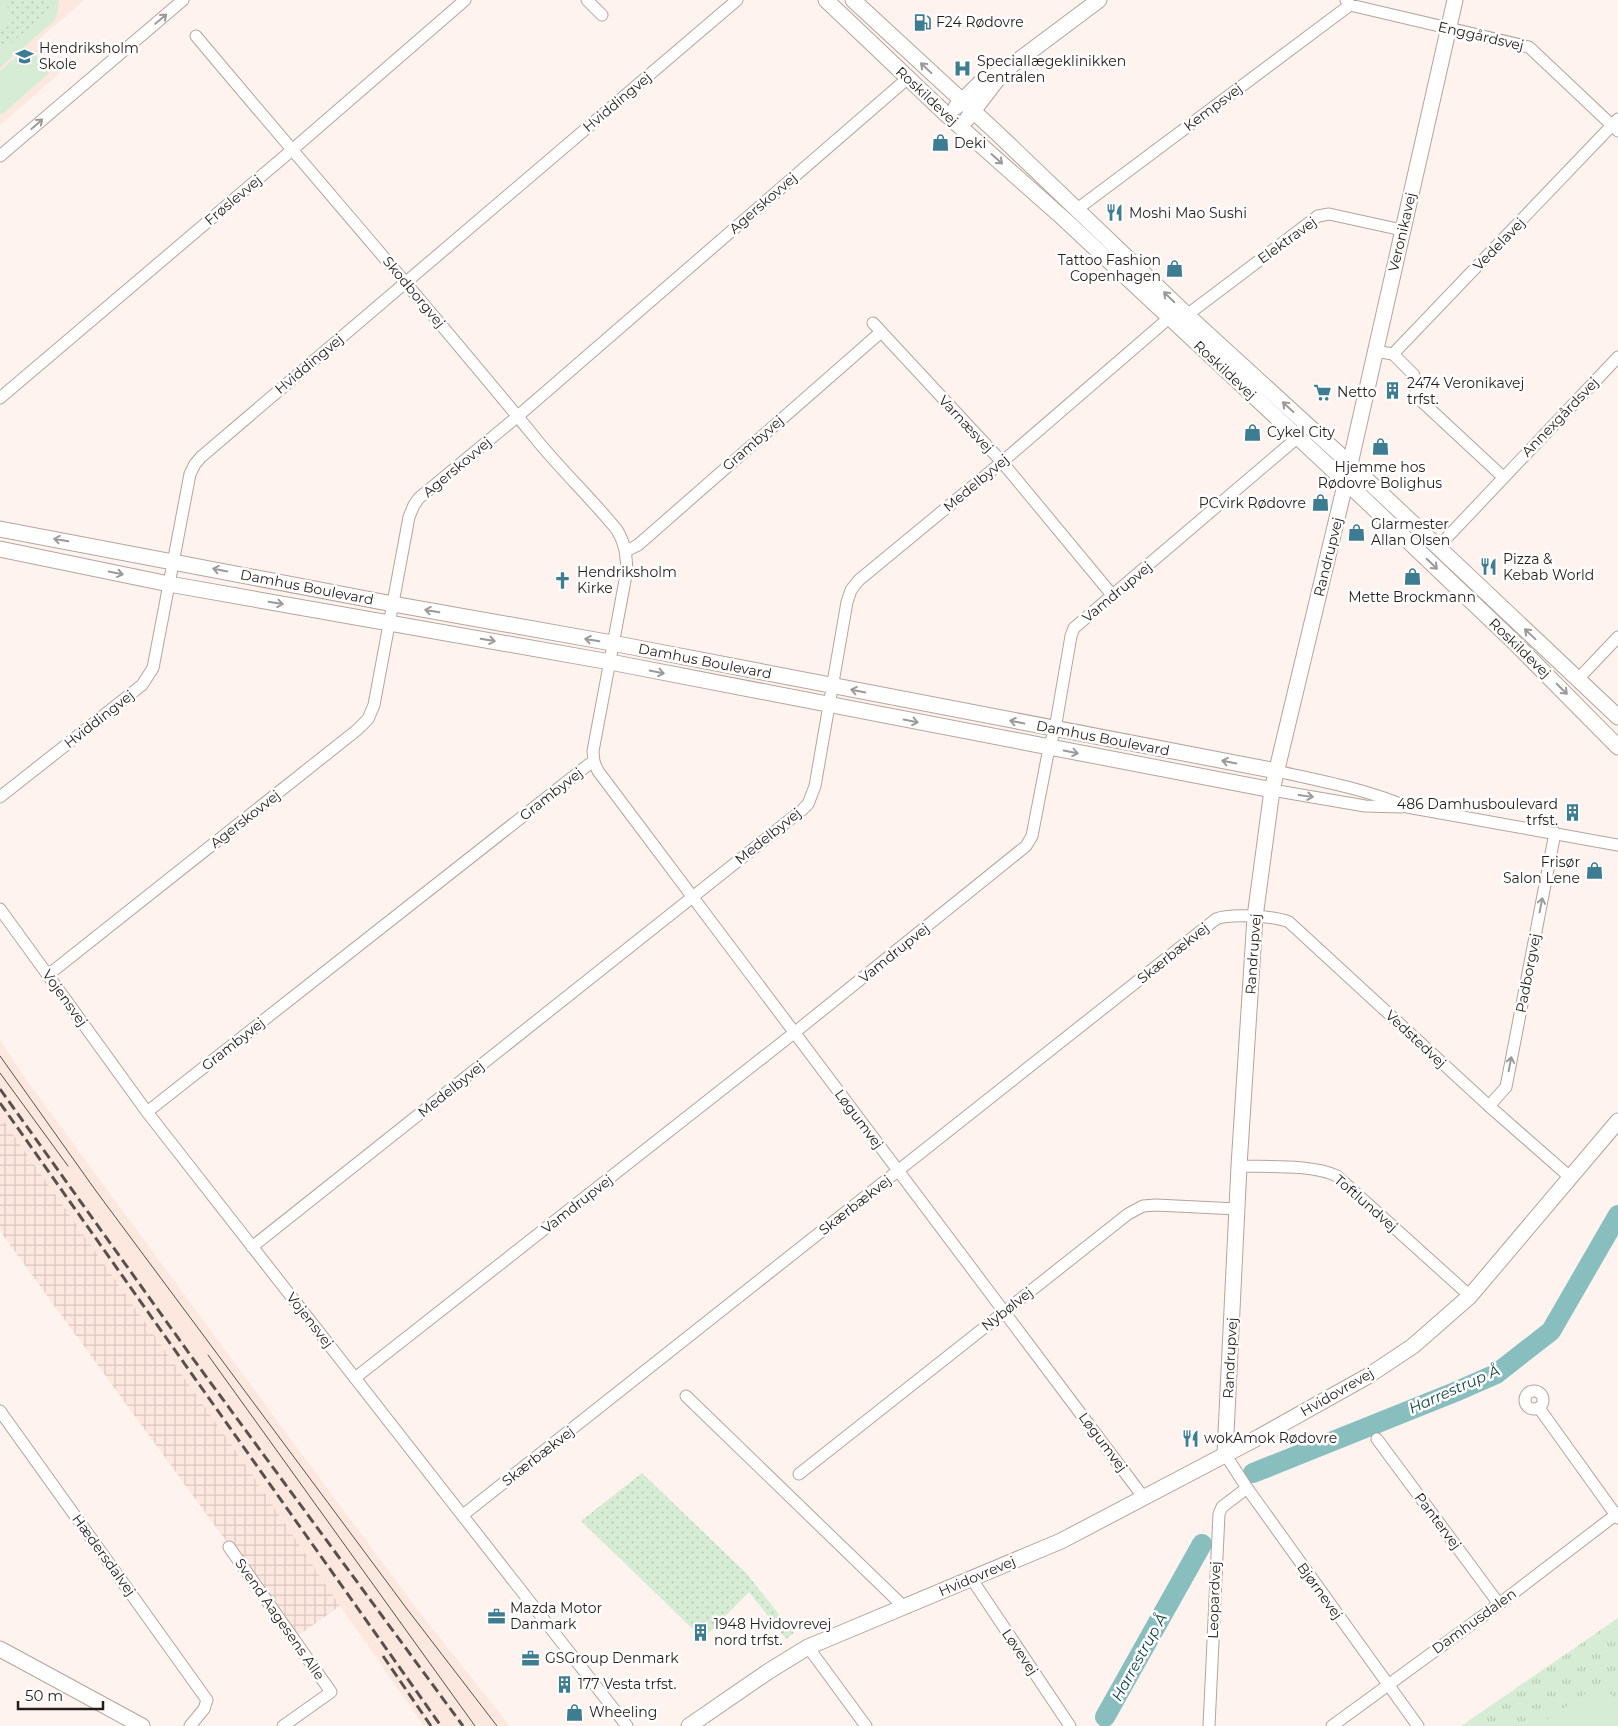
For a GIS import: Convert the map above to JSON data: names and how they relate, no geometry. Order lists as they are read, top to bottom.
{
  "streets": {
    "street": [
      "Enggårdsvej",
      "Roskildevej",
      "Hviddingvej",
      "Kempsvej",
      "Frøslevvej",
      "Agerskovvej",
      "Veronikavej",
      "Elektravej",
      "Vedelavej",
      "Skodborgvej",
      "Annexgårdsvej",
      "Varnæsvej",
      "Grambyvej",
      "Medelbyvej",
      "Randrupvej",
      "Damhus Boulevard",
      "Vamdrupvej",
      "Skærbækvej",
      "Padborgvej",
      "Vojensvej",
      "Vedstedvej",
      "Løgumvej",
      "Toftlundvej",
      "Nybølvej",
      "Hvidovrevej",
      "Pantervej",
      "Hædersdalvej",
      "Bjørnevej",
      "Leopardvej",
      "Svend Aagesens Alle",
      "Damhusdalen",
      "Løvevej"
    ]
  },
  "crossings": [
    ["Enggårdsvej", "Kempsvej"],
    ["Enggårdsvej", "Veronikavej"],
    ["Enggårdsvej", "Vedelavej"],
    ["Roskildevej", "Kempsvej"],
    ["Roskildevej", "Agerskovvej"],
    ["Roskildevej", "Veronikavej"],
    ["Roskildevej", "Elektravej"],
    ["Roskildevej", "Annexgårdsvej"],
    ["Roskildevej", "Medelbyvej"],
    ["Roskildevej", "Randrupvej"],
    ["Roskildevej", "Vamdrupvej"],
    ["Hviddingvej", "Skodborgvej"],
    ["Hviddingvej", "Damhus Boulevard"],
    ["Frøslevvej", "Skodborgvej"],
    ["Agerskovvej", "Skodborgvej"],
    ["Agerskovvej", "Damhus Boulevard"],
    ["Agerskovvej", "Vojensvej"],
    ["Veronikavej", "Elektravej"],
    ["Veronikavej", "Randrupvej"],
    ["Skodborgvej", "Grambyvej"],
    ["Varnæsvej", "Grambyvej"],
    ["Varnæsvej", "Medelbyvej"],
    ["Varnæsvej", "Vamdrupvej"],
    ["Grambyvej", "Damhus Boulevard"],
    ["Grambyvej", "Vojensvej"],
    ["Grambyvej", "Løgumvej"],
    ["Medelbyvej", "Damhus Boulevard"],
    ["Medelbyvej", "Vojensvej"],
    ["Medelbyvej", "Løgumvej"],
    ["Randrupvej", "Damhus Boulevard"],
    ["Randrupvej", "Skærbækvej"],
    ["Randrupvej", "Vedstedvej"],
    ["Randrupvej", "Toftlundvej"],
    ["Randrupvej", "Nybølvej"],
    ["Randrupvej", "Hvidovrevej"],
    ["Randrupvej", "Bjørnevej"],
    ["Damhus Boulevard", "Vamdrupvej"],
    ["Damhus Boulevard", "Padborgvej"],
    ["Vamdrupvej", "Vojensvej"],
    ["Vamdrupvej", "Løgumvej"],
    ["Skærbækvej", "Vojensvej"],
    ["Skærbækvej", "Vedstedvej"],
    ["Skærbækvej", "Løgumvej"],
    ["Padborgvej", "Vedstedvej"],
    ["Vedstedvej", "Hvidovrevej"],
    ["Løgumvej", "Nybølvej"],
    ["Løgumvej", "Hvidovrevej"],
    ["Toftlundvej", "Hvidovrevej"],
    ["Hvidovrevej", "Bjørnevej"],
    ["Hvidovrevej", "Løvevej"],
    ["Pantervej", "Damhusdalen"],
    ["Bjørnevej", "Leopardvej"],
    ["Bjørnevej", "Damhusdalen"]
  ],
  "one_way": ["Padborgvej"],
  "water": ["Harrestrup Å"],
  "places": {
    "fuel station": ["F24 Rødovre"],
    "school or university": ["Hendriksholm Skole"],
    "hospital": ["Speciallægeklinikken Centralen"],
    "shop": [
      "Deki",
      "Tattoo Fashion Copenhagen",
      "Cykel City",
      "Hjemme hos Rødovre Bolighus",
      "PCvirk Rødovre",
      "Glarmester Allan Olsen",
      "Mette Brockmann",
      "Frisør Salon Lene",
      "Wheeling"
    ],
    "restaurant": ["Moshi Mao Sushi", "Pizza & Kebab World", "wokAmok Rødovre"],
    "building": [
      "2474 Veronikavej trfst.",
      "486 Damhusboulevard trfst.",
      "1948 Hvidovrevej nord trfst.",
      "177 Vesta trfst."
    ],
    "supermarket": ["Netto"],
    "church": ["Hendriksholm Kirke"],
    "office": ["Mazda Motor Danmark", "GSGroup Denmark"]
  },
  "scale_bar": "50 m"
}
